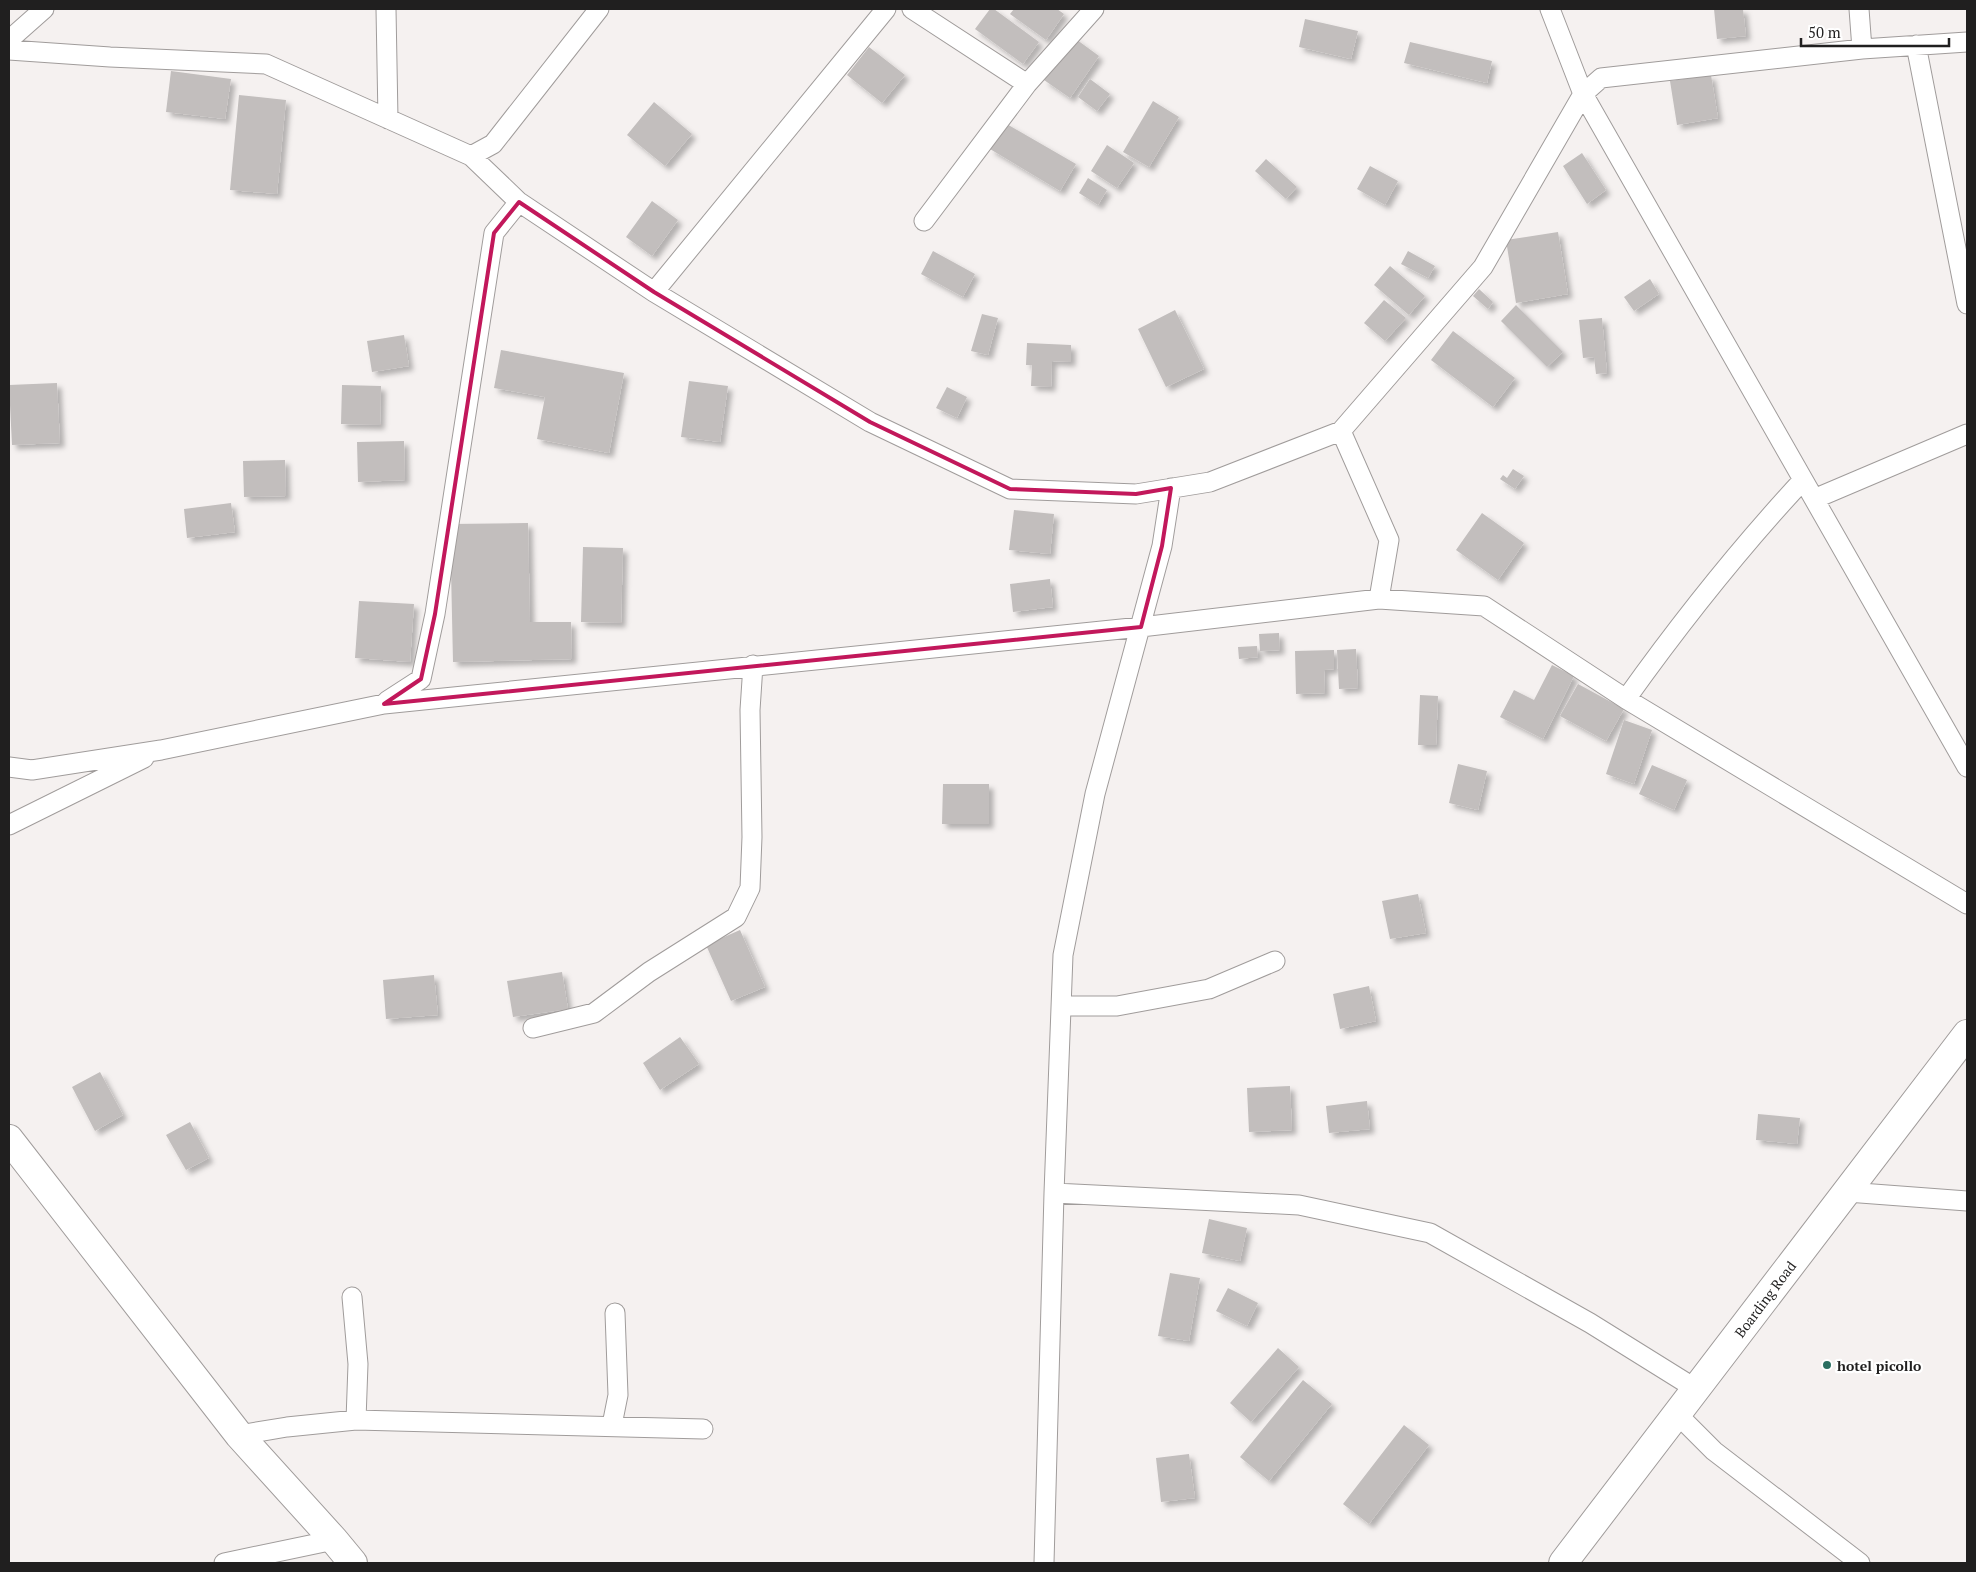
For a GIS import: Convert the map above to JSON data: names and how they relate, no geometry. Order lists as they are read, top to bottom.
{
  "streets": {
    "main road": ["Boarding Road"]
  },
  "places": ["hotel picollo"],
  "scale_bar": "50 m"
}
